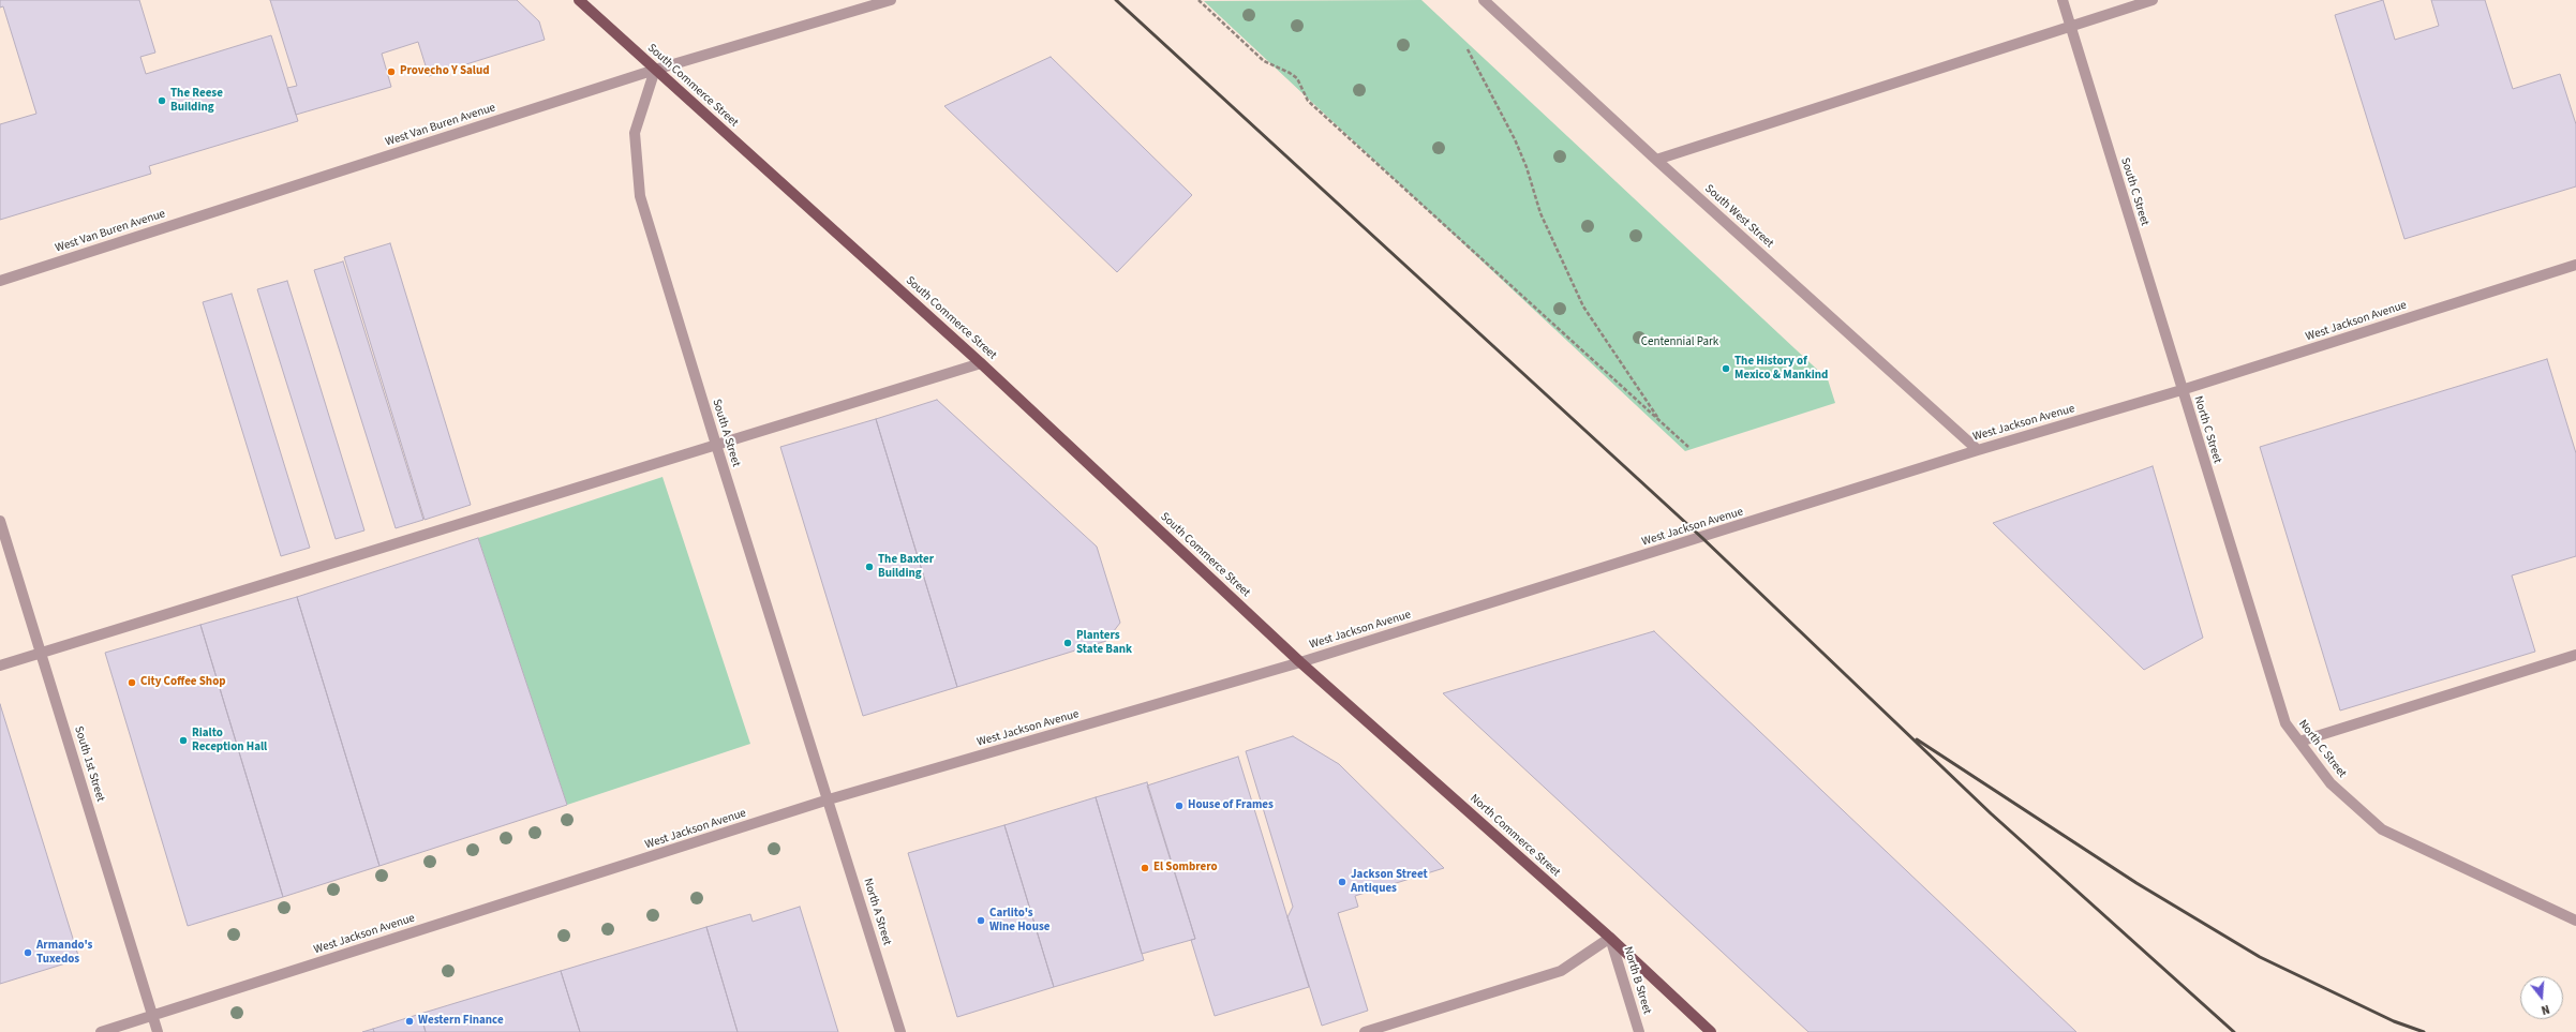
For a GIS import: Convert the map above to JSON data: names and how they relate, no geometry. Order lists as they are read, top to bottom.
{
  "streets": {
    "main road": ["South Commerce Street", "North Commerce Street"],
    "street": [
      "West Van Buren Avenue",
      "South C Street",
      "South West Street",
      "West Jackson Avenue",
      "North C Street",
      "South A Street",
      "South 1st Street",
      "North A Street",
      "North B Street"
    ]
  },
  "crossings": [
    ["South Commerce Street", "West Van Buren Avenue"],
    ["South Commerce Street", "West Jackson Avenue"],
    ["South Commerce Street", "South A Street"],
    ["South Commerce Street", "North Commerce Street"],
    ["West Van Buren Avenue", "South A Street"],
    ["South C Street", "West Jackson Avenue"],
    ["South C Street", "North C Street"],
    ["South West Street", "West Jackson Avenue"],
    ["West Jackson Avenue", "North C Street"],
    ["West Jackson Avenue", "South A Street"],
    ["West Jackson Avenue", "South 1st Street"],
    ["West Jackson Avenue", "North Commerce Street"],
    ["West Jackson Avenue", "North A Street"],
    ["South A Street", "North A Street"],
    ["North Commerce Street", "North B Street"]
  ],
  "parks": ["Centennial Park"],
  "places": [
    "Provecho Y Salud",
    "The Reese Building",
    "The History of Mexico & Mankind",
    "The Baxter Building",
    "Planters State Bank",
    "City Coffee Shop",
    "Rialto Reception Hall",
    "House of Frames",
    "El Sombrero",
    "Jackson Street Antiques",
    "Carlito's Wine House",
    "Armando's Tuxedos",
    "Western Finance"
  ],
  "north": "bottom"
}
